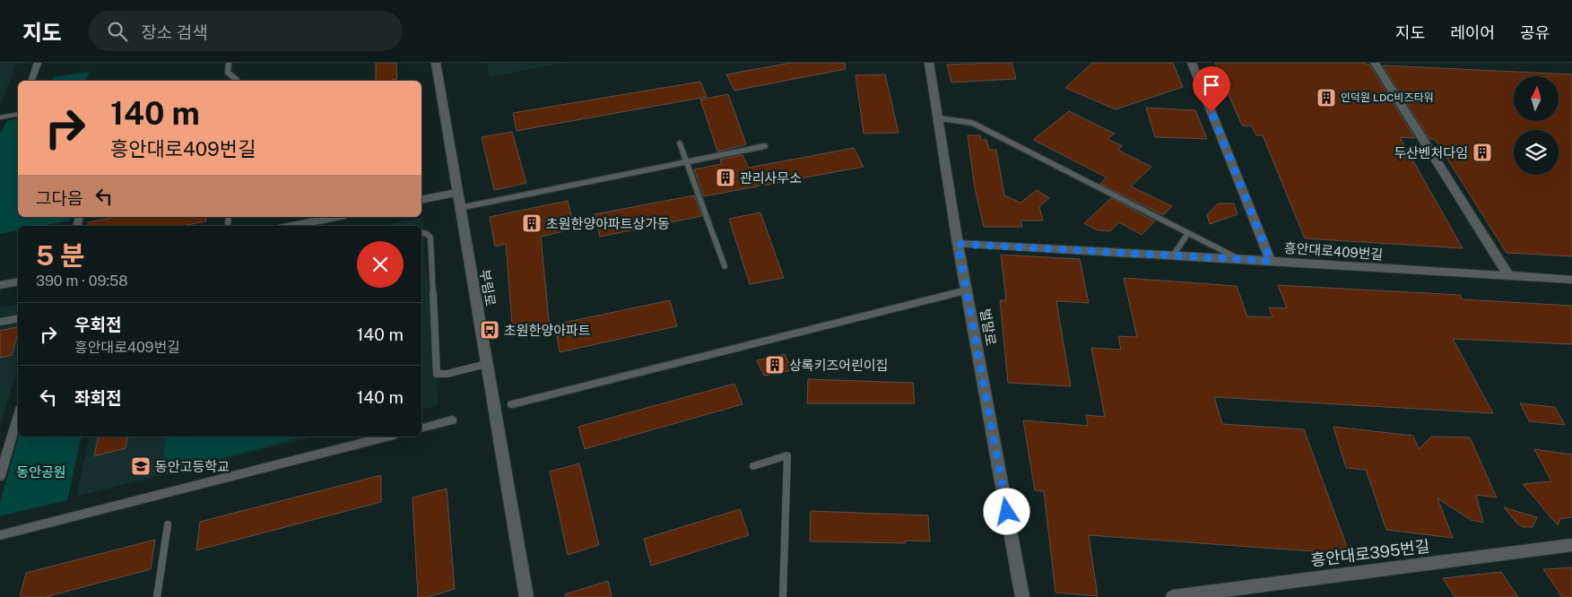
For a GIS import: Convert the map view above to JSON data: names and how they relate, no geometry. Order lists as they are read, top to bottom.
{
  "streets": {
    "street": [
      "흥안대로409번길",
      "부림로",
      "벌말로",
      "흥안대로395번길"
    ]
  },
  "crossings": [
    ["흥안대로409번길", "벌말로"]
  ],
  "parks": ["동안공원"],
  "places": {
    "building": [
      "인덕원 LDC비즈타워",
      "두산벤처다임",
      "관리사무소",
      "초원한양아파트상가동",
      "상록키즈어린이집"
    ],
    "bus stop": ["초원한양아파트"],
    "school or university": ["동안고등학교"]
  },
  "north": "top",
  "page": {
    "header": "지도",
    "search": "장소 검색",
    "nav": ["지도", "레이어", "공유"],
    "turn": ["140 m", "흥안대로409번길"],
    "then": "그다음",
    "heading": ["5 분", "390 m · 09:58"],
    "list": [
      {
        "name": "우회전",
        "note": "흥안대로409번길",
        "value": "140 m"
      },
      {
        "name": "좌회전",
        "value": "140 m"
      }
    ]
  }
}
